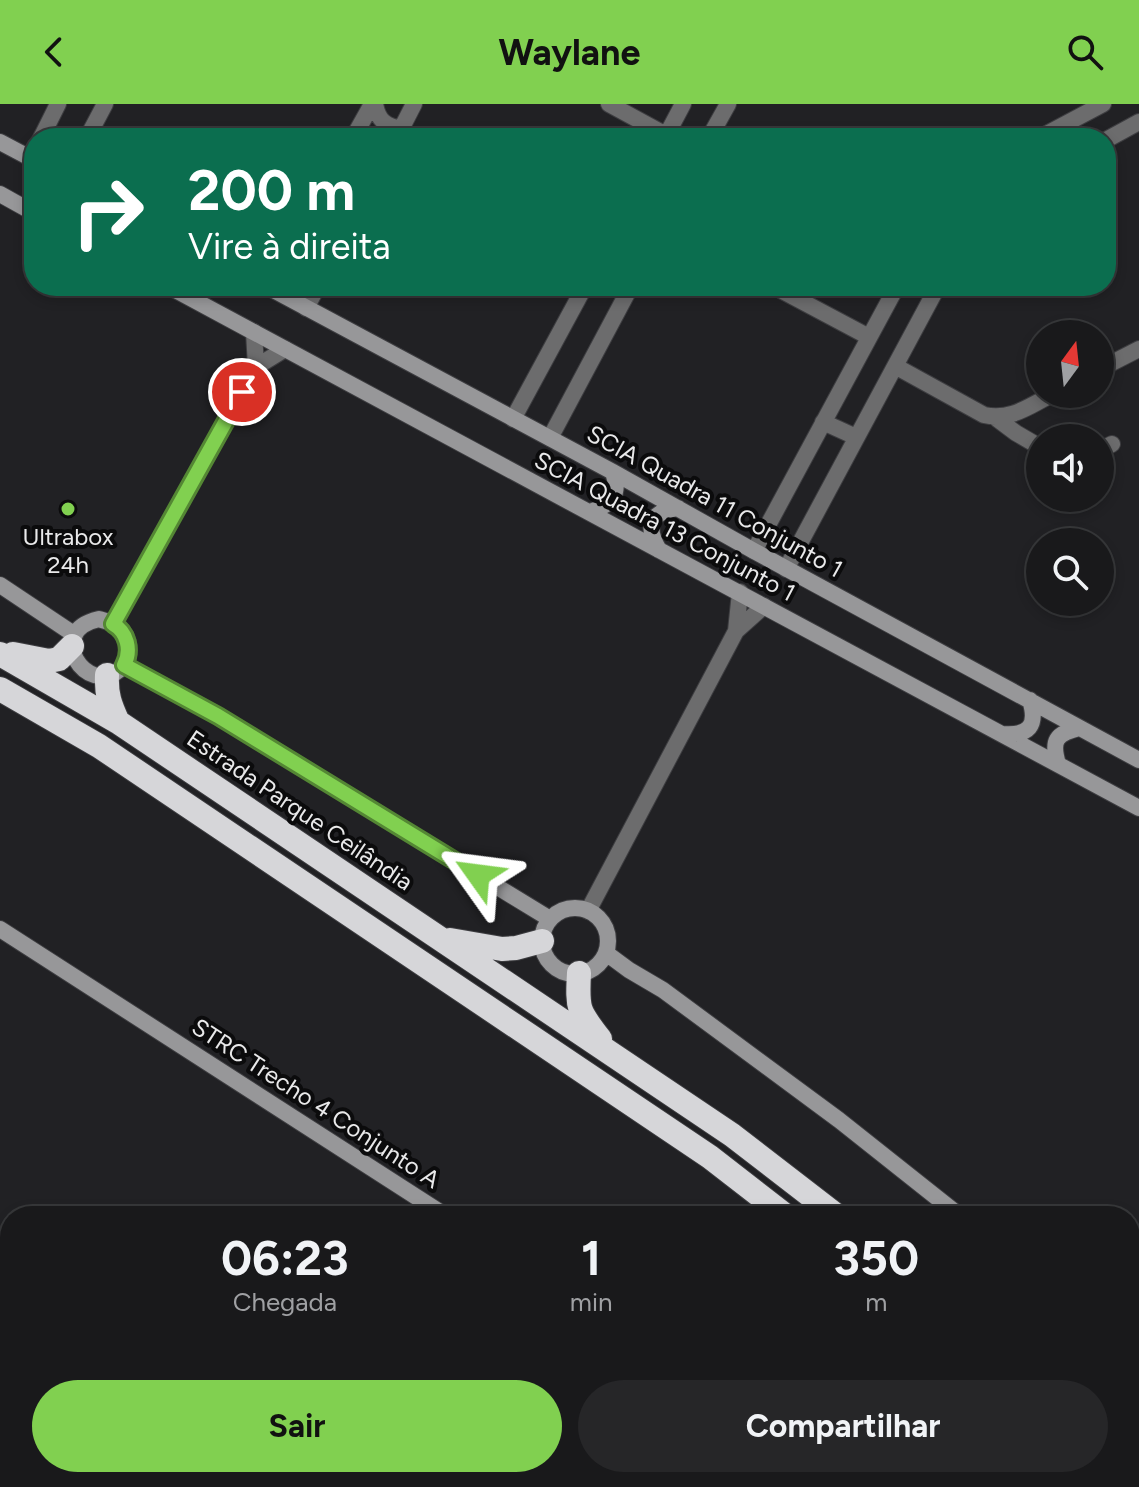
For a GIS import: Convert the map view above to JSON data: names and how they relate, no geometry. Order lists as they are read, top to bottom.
{
  "streets": {
    "highway": ["Estrada Parque Ceilândia"],
    "street": ["SCIA Quadra 11 Conjunto 1", "SCIA Quadra 13 Conjunto 1", "STRC Trecho 4 Conjunto A"]
  },
  "places": ["Ultrabox 24h"],
  "north": "top",
  "page": {
    "header": "Waylane",
    "turn": ["200 m", "Vire à direita"],
    "eta": [
      "06:23",
      "Chegada",
      "1",
      "min",
      "350",
      "m"
    ],
    "buttons": ["Sair", "Compartilhar"]
  }
}
